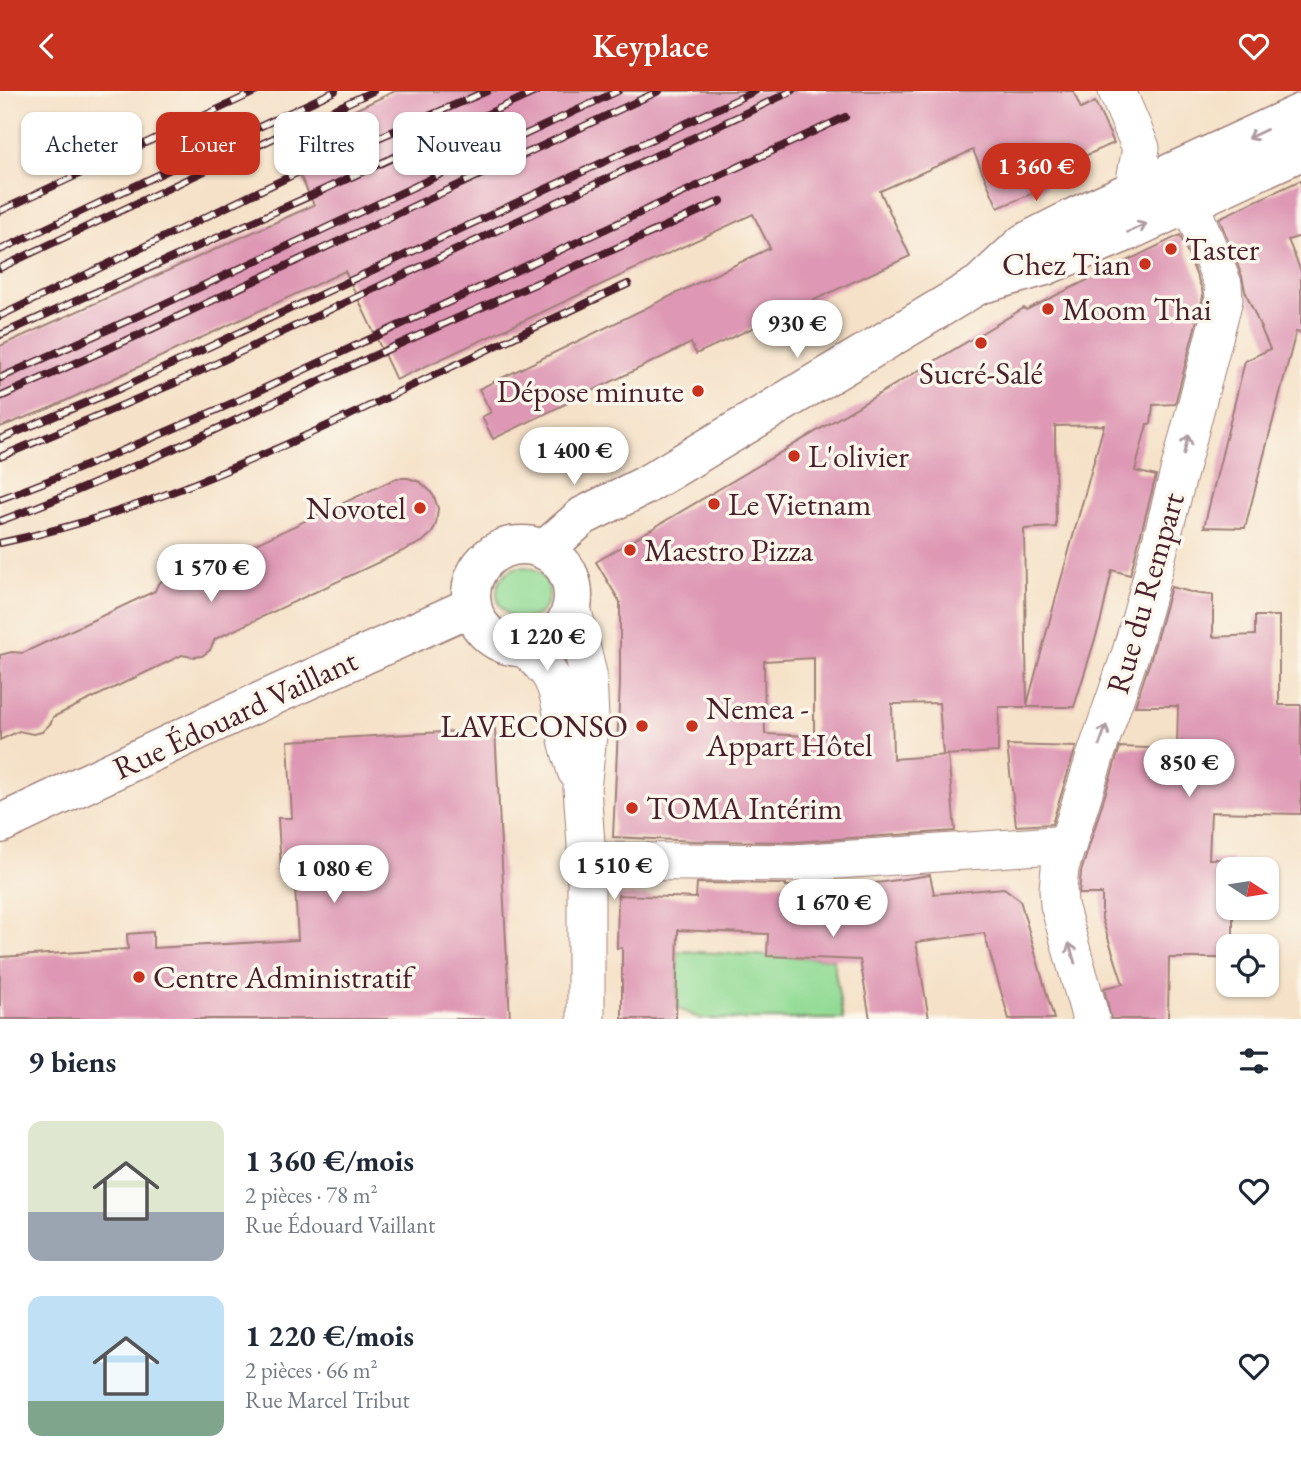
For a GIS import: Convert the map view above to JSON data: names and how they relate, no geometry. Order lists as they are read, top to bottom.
{
  "streets": {
    "main road": ["Rue Édouard Vaillant"],
    "street": ["Rue du Rempart"]
  },
  "one_way": ["Rue du Rempart"],
  "places": [
    "Taster",
    "Chez Tian",
    "Moom Thai",
    "Sucré-Salé",
    "Dépose minute",
    "L'olivier",
    "Le Vietnam",
    "Novotel",
    "Maestro Pizza",
    "LAVECONSO",
    "Nemea - Appart Hôtel",
    "TOMA Intérim",
    "Centre Administratif"
  ],
  "north": "right",
  "page": {
    "header": "Keyplace",
    "chip": [
      "Acheter",
      "Louer",
      "Filtres",
      "Nouveau"
    ],
    "price": [
      "1 360 €",
      "930 €",
      "1 400 €",
      "1 570 €",
      "1 220 €",
      "850 €",
      "1 510 €",
      "1 080 €",
      "1 670 €"
    ],
    "heading": "9 biens",
    "list": [
      {
        "name": "1 360 €/mois",
        "note": "2 pièces · 78 m² · Rue Édouard Vaillant"
      },
      {
        "name": "1 220 €/mois",
        "note": "2 pièces · 66 m² · Rue Marcel Tribut"
      }
    ]
  }
}
